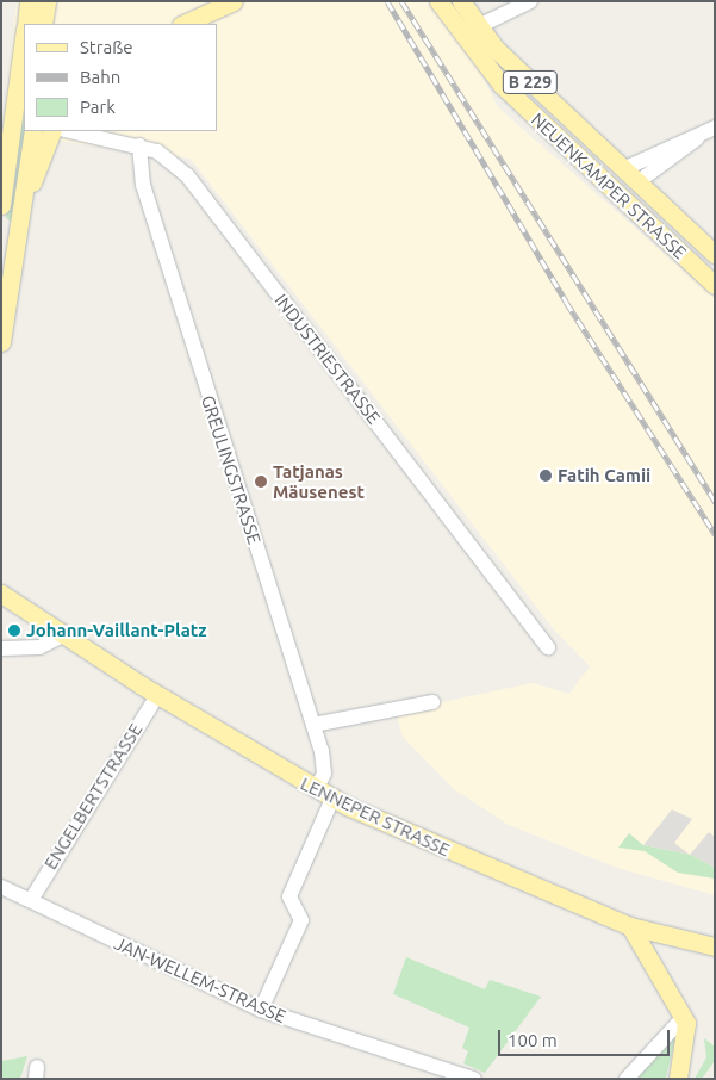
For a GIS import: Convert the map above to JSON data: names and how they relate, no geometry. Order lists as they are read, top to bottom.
{
  "streets": {
    "main road": ["B 229", "NEUENKAMPER STRASSE", "LENNEPER STRASSE"],
    "street": [
      "INDUSTRIESTRASSE",
      "GREULINGSTRASSE",
      "ENGELBERTSTRASSE",
      "JAN-WELLEM-STRASSE"
    ]
  },
  "crossings": [
    ["INDUSTRIESTRASSE", "GREULINGSTRASSE"],
    ["GREULINGSTRASSE", "LENNEPER STRASSE"],
    ["ENGELBERTSTRASSE", "LENNEPER STRASSE"],
    ["ENGELBERTSTRASSE", "JAN-WELLEM-STRASSE"]
  ],
  "places": ["Fatih Camii", "Tatjanas Mäusenest", "Johann-Vaillant-Platz"],
  "legend": ["Straße", "Bahn", "Park"],
  "scale_bar": "100 m"
}
